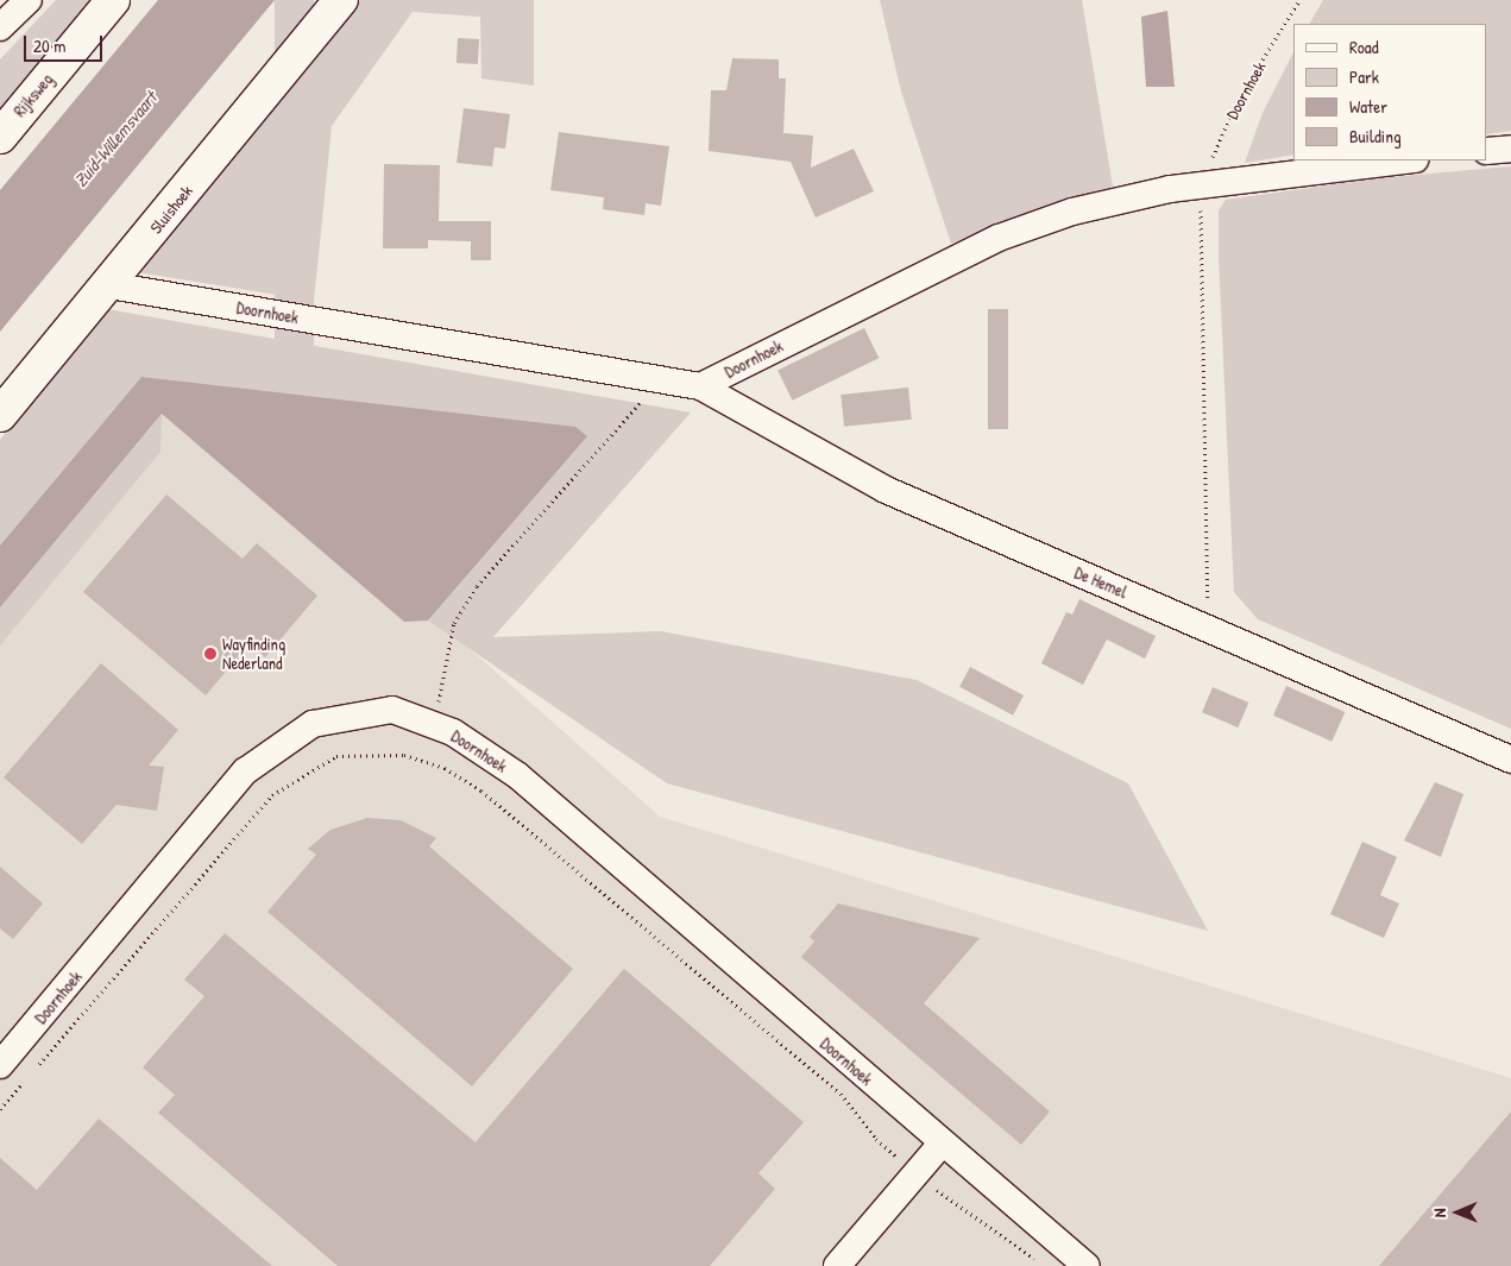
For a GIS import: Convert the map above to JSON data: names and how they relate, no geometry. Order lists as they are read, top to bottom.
{
  "streets": {
    "street": [
      "Doornhoek",
      "Rijksweg",
      "Sluishoek",
      "De Hemel"
    ]
  },
  "crossings": [
    ["Doornhoek", "Sluishoek"],
    ["Doornhoek", "De Hemel"]
  ],
  "water": ["Zuid-Willemsvaart"],
  "places": ["Wayfinding Nederland"],
  "legend": [
    "Road",
    "Park",
    "Water",
    "Building"
  ],
  "scale_bar": "20 m",
  "north": "left"
}
